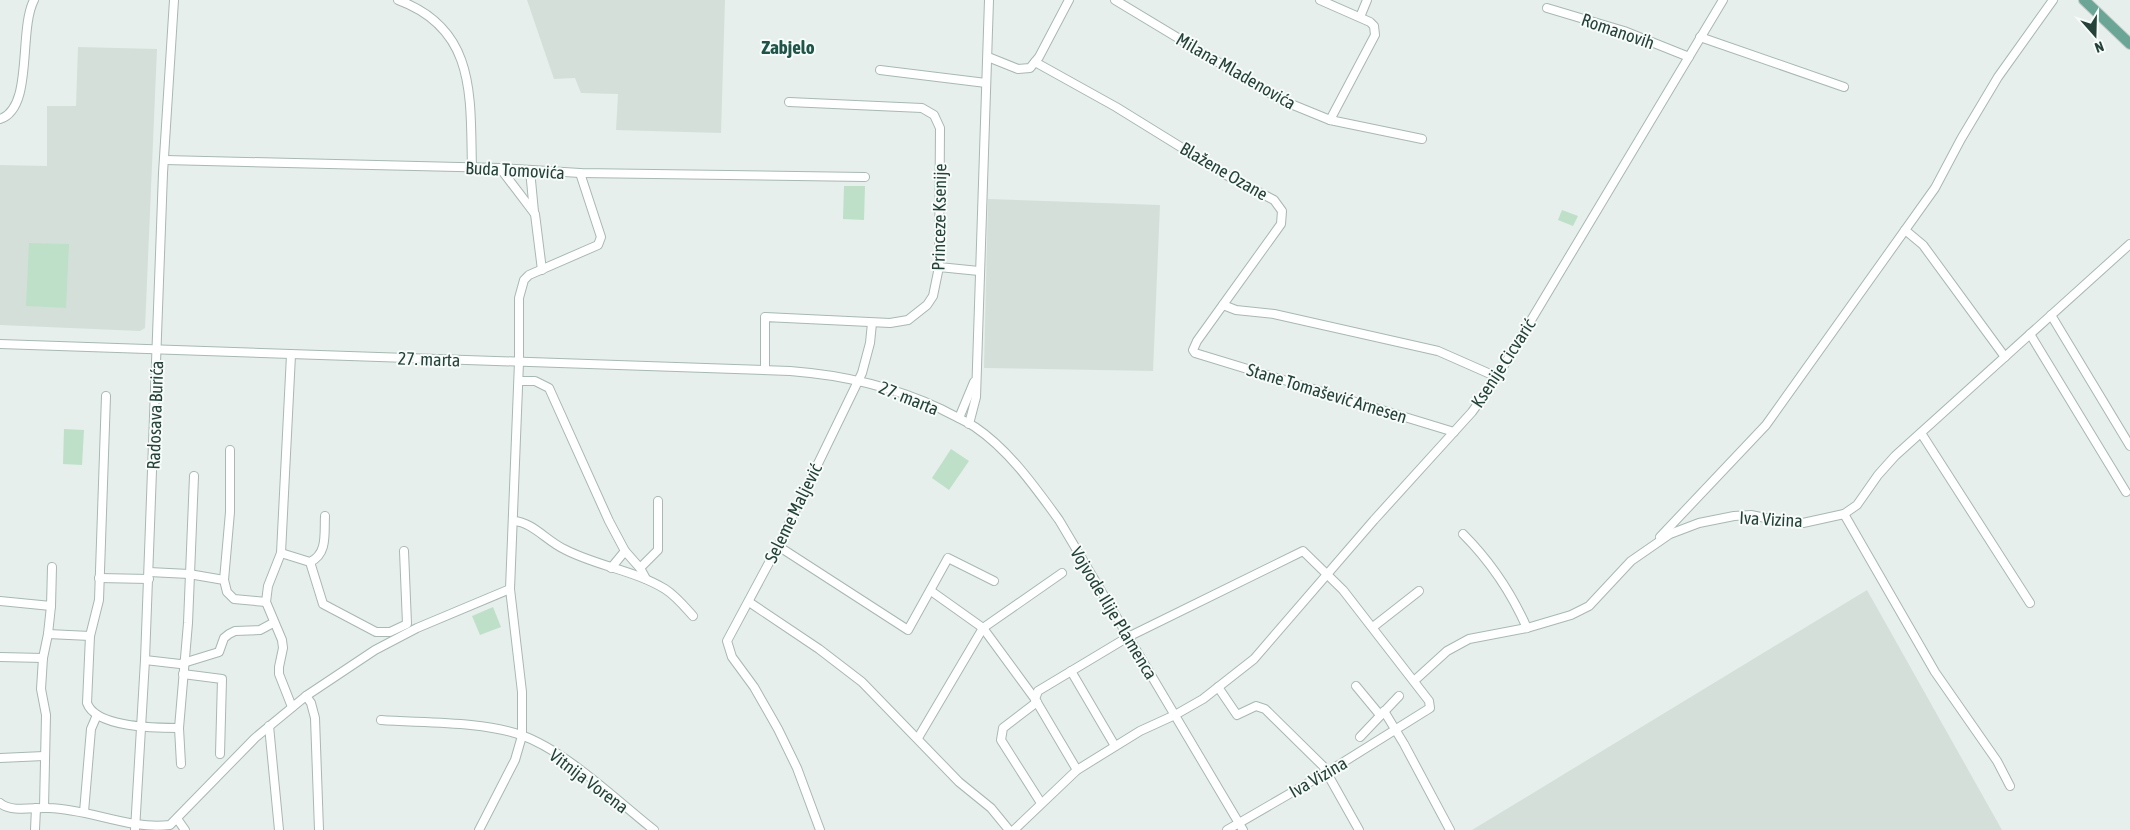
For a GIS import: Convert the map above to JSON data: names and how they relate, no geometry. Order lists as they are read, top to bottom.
{
  "streets": {
    "street": [
      "Romanovih",
      "Milana Mladenovića",
      "Buda Tomovića",
      "Blažene Ozane",
      "Princeze Ksenije",
      "27. marta",
      "Ksenije Cicvarić",
      "Stane Tomašević Arnesen",
      "Radosava Burića",
      "Seleme Maljević",
      "Iva Vizina",
      "Vojvode Ilije Plamenca",
      "Vitnija Vorena"
    ]
  },
  "crossings": [
    ["Romanovih", "Ksenije Cicvarić"],
    ["Buda Tomovića", "Radosava Burića"],
    ["Blažene Ozane", "Stane Tomašević Arnesen"],
    ["Princeze Ksenije", "27. marta"],
    ["27. marta", "Radosava Burića"],
    ["27. marta", "Seleme Maljević"],
    ["27. marta", "Vojvode Ilije Plamenca"],
    ["Ksenije Cicvarić", "Stane Tomašević Arnesen"],
    ["Ksenije Cicvarić", "Iva Vizina"],
    ["Ksenije Cicvarić", "Vojvode Ilije Plamenca"],
    ["Iva Vizina", "Vojvode Ilije Plamenca"]
  ],
  "districts": ["Zabjelo"],
  "north": "bottom"
}
